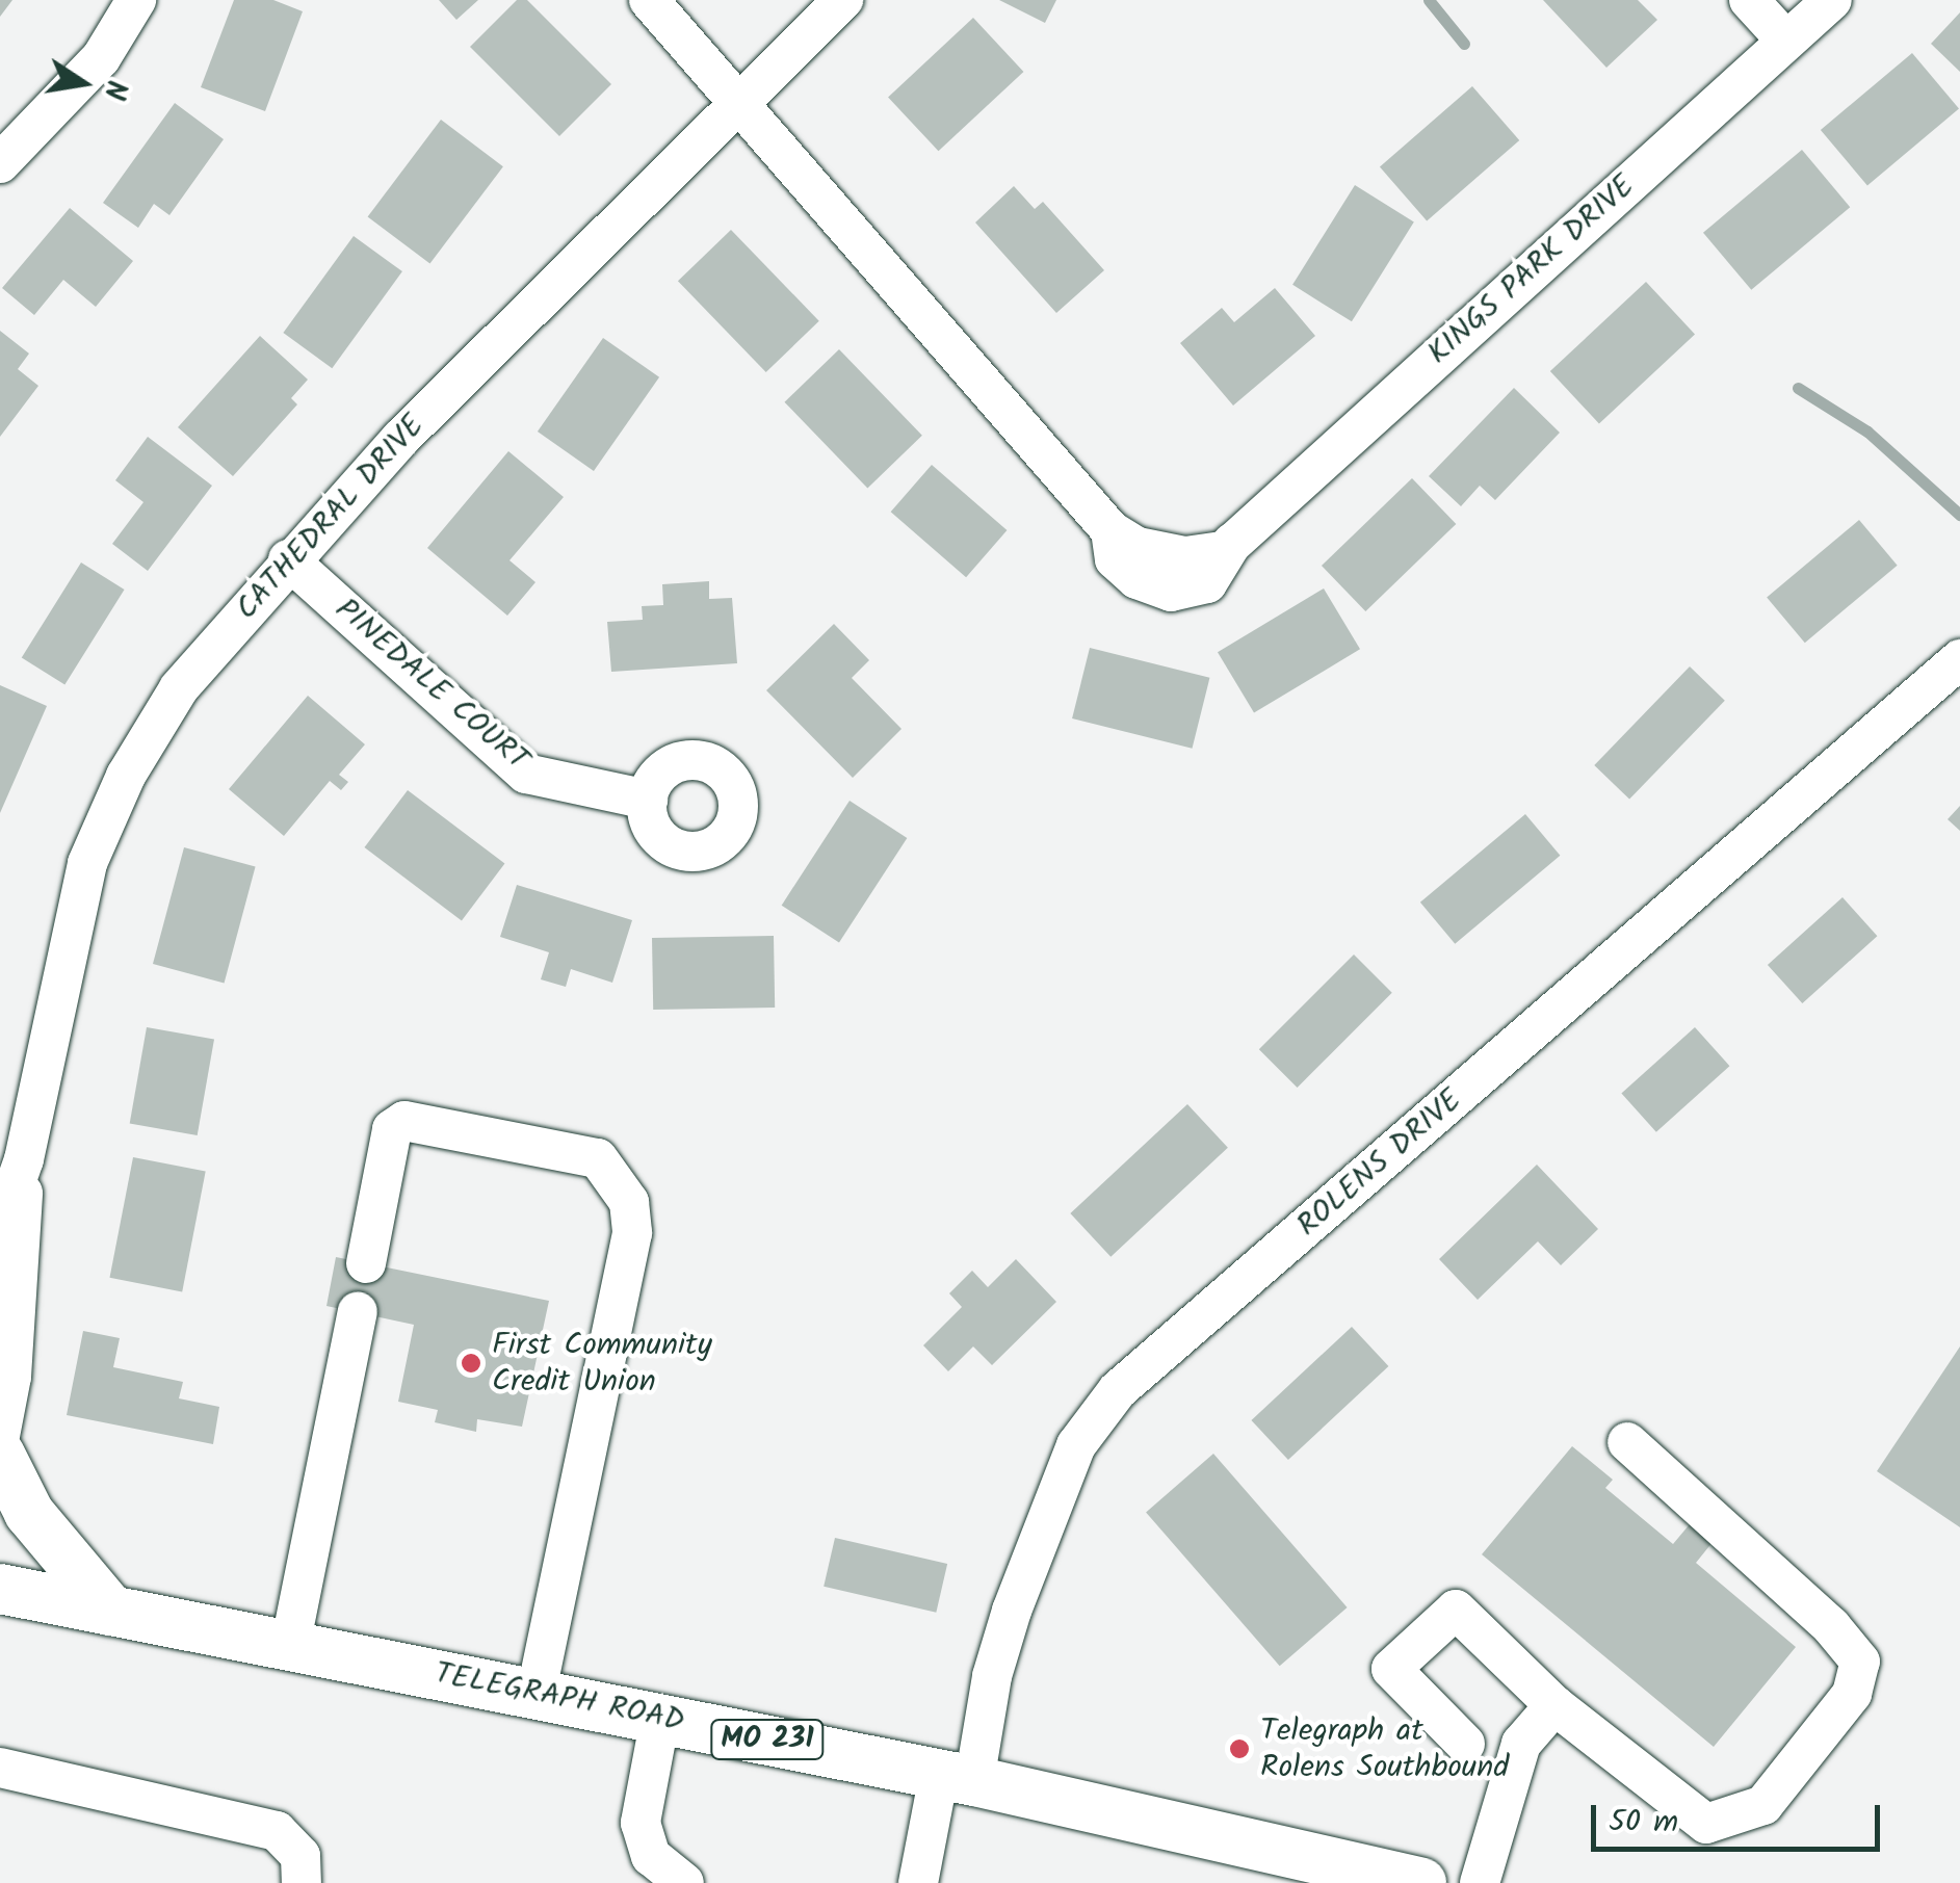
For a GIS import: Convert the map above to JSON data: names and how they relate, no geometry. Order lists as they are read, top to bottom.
{
  "streets": {
    "main road": ["TELEGRAPH ROAD", "MO 231"],
    "street": [
      "KINGS PARK DRIVE",
      "CATHEDRAL DRIVE",
      "PINEDALE COURT",
      "ROLENS DRIVE"
    ]
  },
  "crossings": [
    ["KINGS PARK DRIVE", "CATHEDRAL DRIVE"],
    ["CATHEDRAL DRIVE", "PINEDALE COURT"],
    ["ROLENS DRIVE", "TELEGRAPH ROAD"]
  ],
  "places": ["First Community Credit Union", "Telegraph at Rolens Southbound"],
  "scale_bar": "50 m",
  "north": "right"
}
